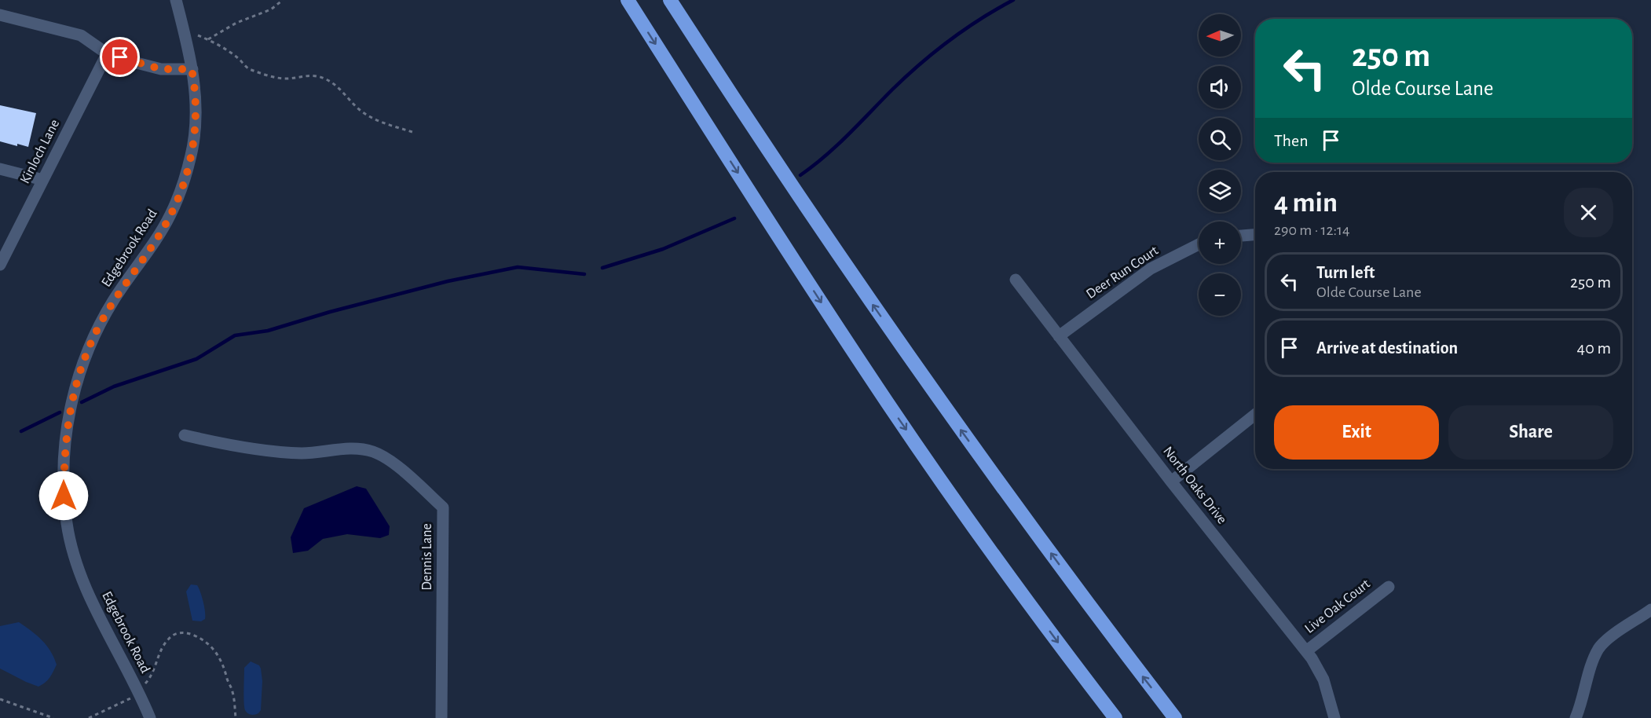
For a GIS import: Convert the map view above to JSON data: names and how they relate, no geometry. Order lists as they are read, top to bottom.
{
  "streets": {
    "street": [
      "Kinloch Lane",
      "Edgebrook Road",
      "Deer Run Court",
      "North Oaks Drive",
      "Dennis Lane",
      "Live Oak Court"
    ]
  },
  "crossings": [
    ["Deer Run Court", "North Oaks Drive"],
    ["North Oaks Drive", "Live Oak Court"]
  ],
  "north": "left",
  "page": {
    "map_buttons": ["+", "−"],
    "turn": ["250 m", "Olde Course Lane"],
    "then": "Then",
    "heading": ["4 min", "290 m · 12:14"],
    "list": [
      {
        "name": "Turn left",
        "note": "Olde Course Lane",
        "value": "250 m"
      },
      {
        "name": "Arrive at destination",
        "value": "40 m"
      }
    ],
    "buttons": ["Exit", "Share"]
  }
}
